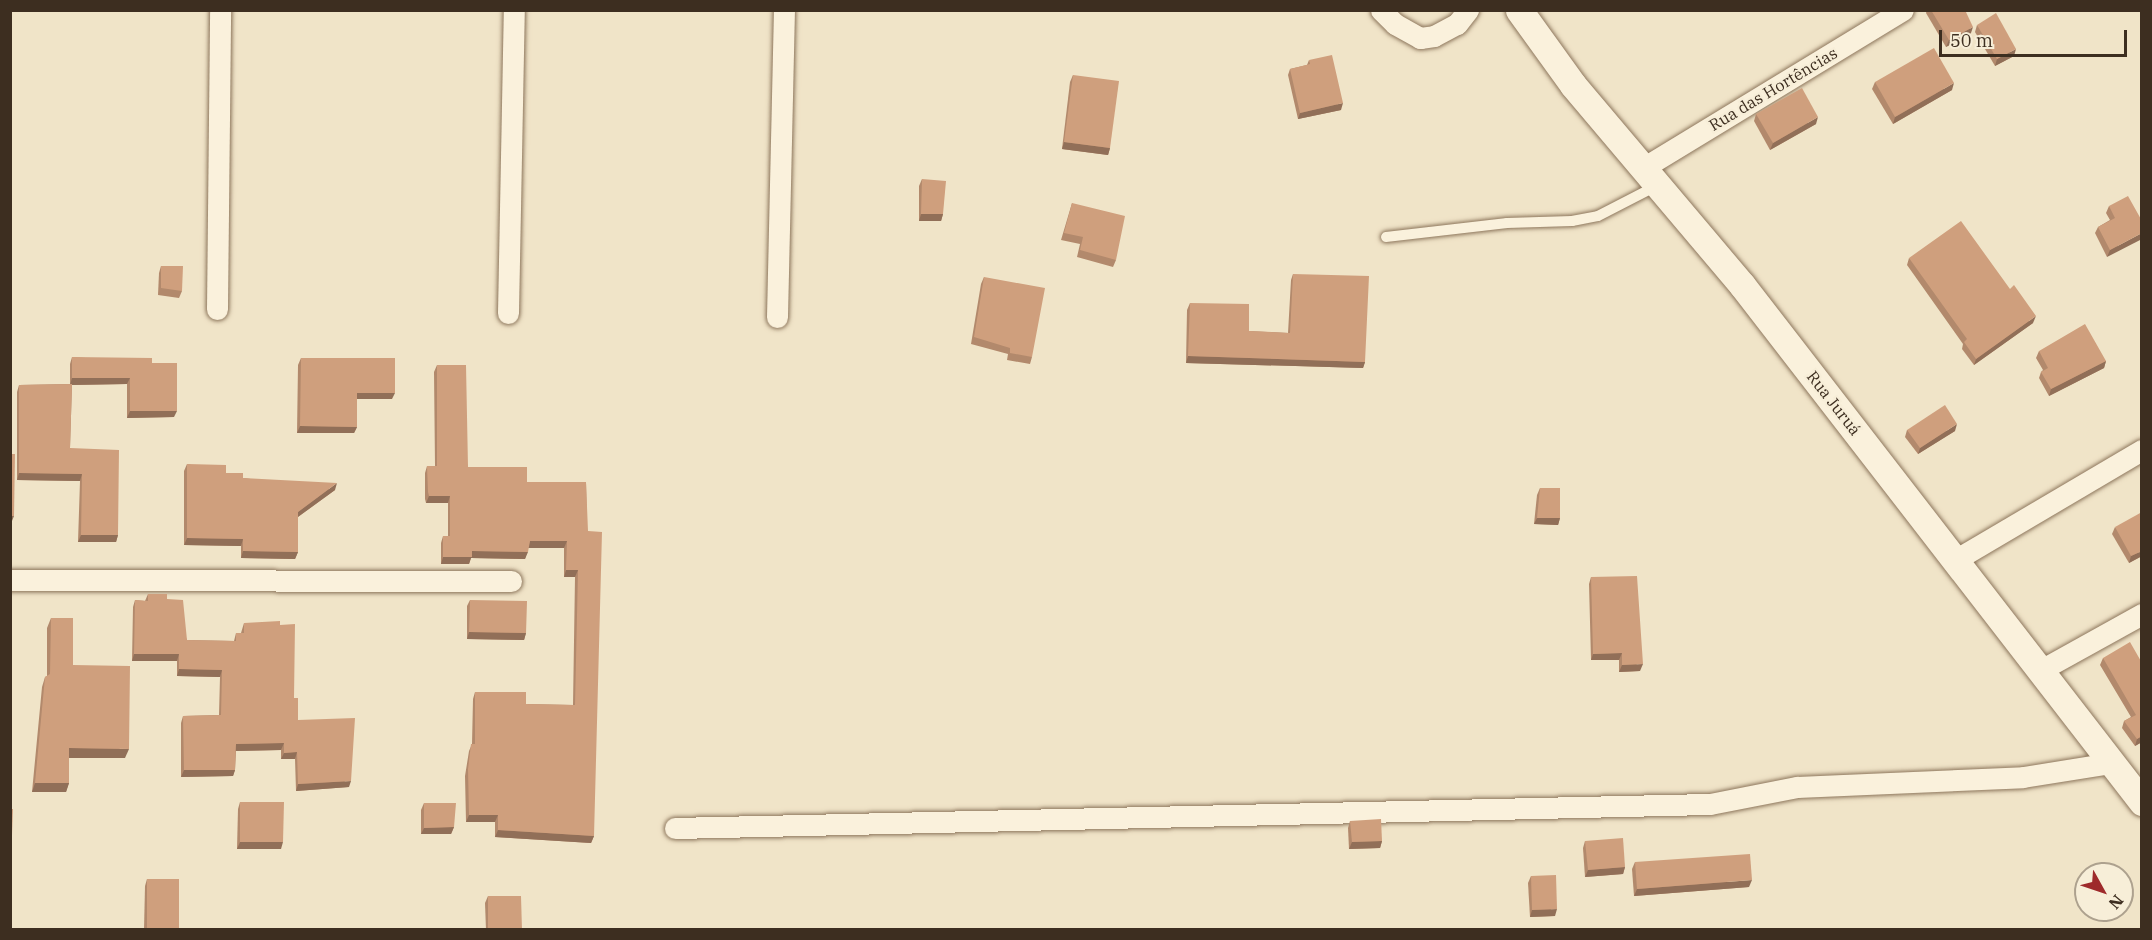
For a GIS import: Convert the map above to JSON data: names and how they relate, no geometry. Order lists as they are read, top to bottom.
{
  "streets": {
    "street": ["Rua das Hortências", "Rua Juruá"]
  },
  "crossings": [
    ["Rua das Hortências", "Rua Juruá"]
  ],
  "scale_bar": "50 m",
  "north": "bottom right"
}
